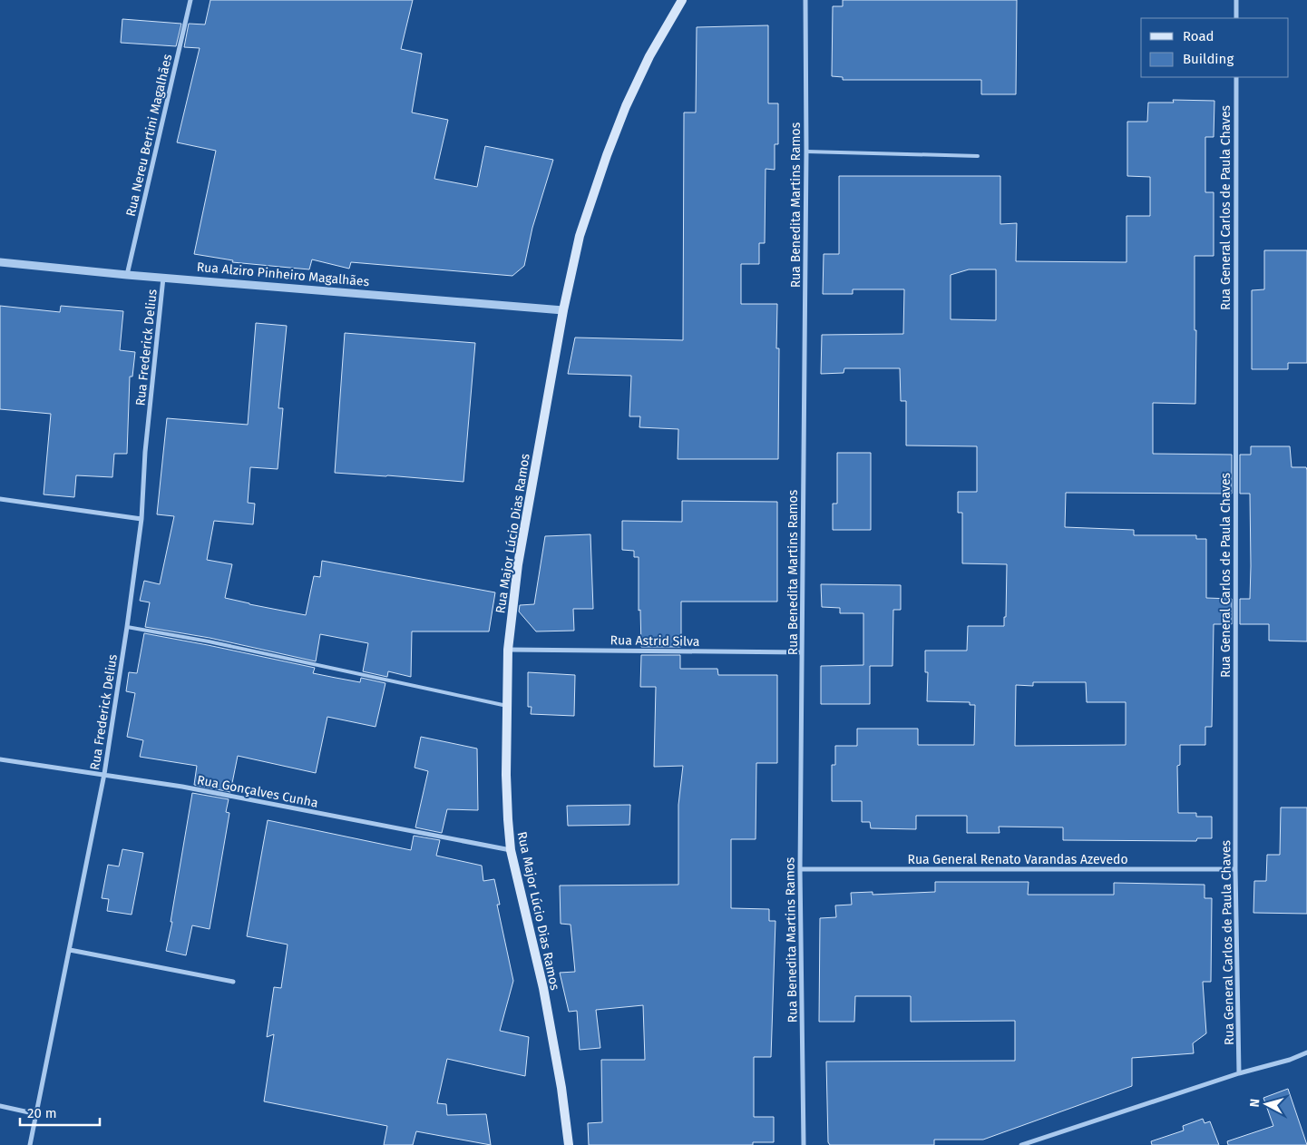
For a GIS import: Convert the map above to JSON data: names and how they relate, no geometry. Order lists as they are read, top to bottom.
{
  "streets": {
    "main road": ["Rua Major Lúcio Dias Ramos"],
    "street": [
      "Rua Nereu Bertini Magalhães",
      "Rua Benedita Martins Ramos",
      "Rua General Carlos de Paula Chaves",
      "Rua Alziro Pinheiro Magalhães",
      "Rua Frederick Delius",
      "Rua Astrid Silva",
      "Rua Gonçalves Cunha",
      "Rua General Renato Varandas Azevedo"
    ]
  },
  "crossings": [
    ["Rua Nereu Bertini Magalhães", "Rua Alziro Pinheiro Magalhães"],
    ["Rua Benedita Martins Ramos", "Rua Astrid Silva"],
    ["Rua Benedita Martins Ramos", "Rua General Renato Varandas Azevedo"],
    ["Rua General Carlos de Paula Chaves", "Rua General Renato Varandas Azevedo"],
    ["Rua Alziro Pinheiro Magalhães", "Rua Frederick Delius"],
    ["Rua Alziro Pinheiro Magalhães", "Rua Major Lúcio Dias Ramos"],
    ["Rua Frederick Delius", "Rua Gonçalves Cunha"],
    ["Rua Major Lúcio Dias Ramos", "Rua Astrid Silva"],
    ["Rua Major Lúcio Dias Ramos", "Rua Gonçalves Cunha"]
  ],
  "legend": ["Road", "Building"],
  "scale_bar": "20 m",
  "north": "left"
}
